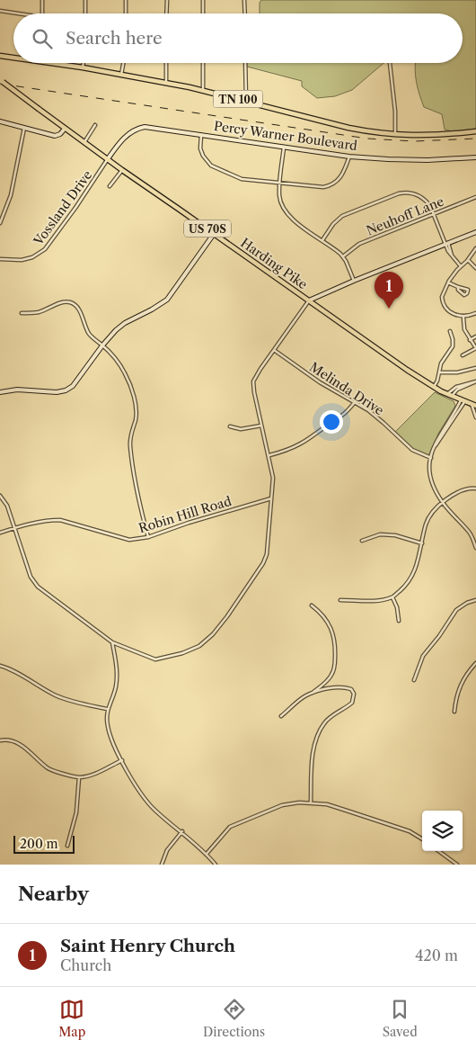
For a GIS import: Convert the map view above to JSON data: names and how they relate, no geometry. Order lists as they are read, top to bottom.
{
  "streets": {
    "main road": ["TN 100", "US 70S", "Harding Pike"],
    "street": [
      "Percy Warner Boulevard",
      "Vossland Drive",
      "Neuhoff Lane",
      "Melinda Drive",
      "Robin Hill Road"
    ]
  },
  "crossings": [
    ["Percy Warner Boulevard", "Vossland Drive"],
    ["Percy Warner Boulevard", "Harding Pike"],
    ["Vossland Drive", "Harding Pike"]
  ],
  "scale_bar": "200 m",
  "page": {
    "search": "Search here",
    "pins": "1",
    "scale": "200 m",
    "heading": "Nearby",
    "list": [
      {
        "mark": "1",
        "name": "Saint Henry Church",
        "note": "Church",
        "value": "420 m"
      }
    ],
    "nav": ["Map", "Directions", "Saved"]
  }
}
